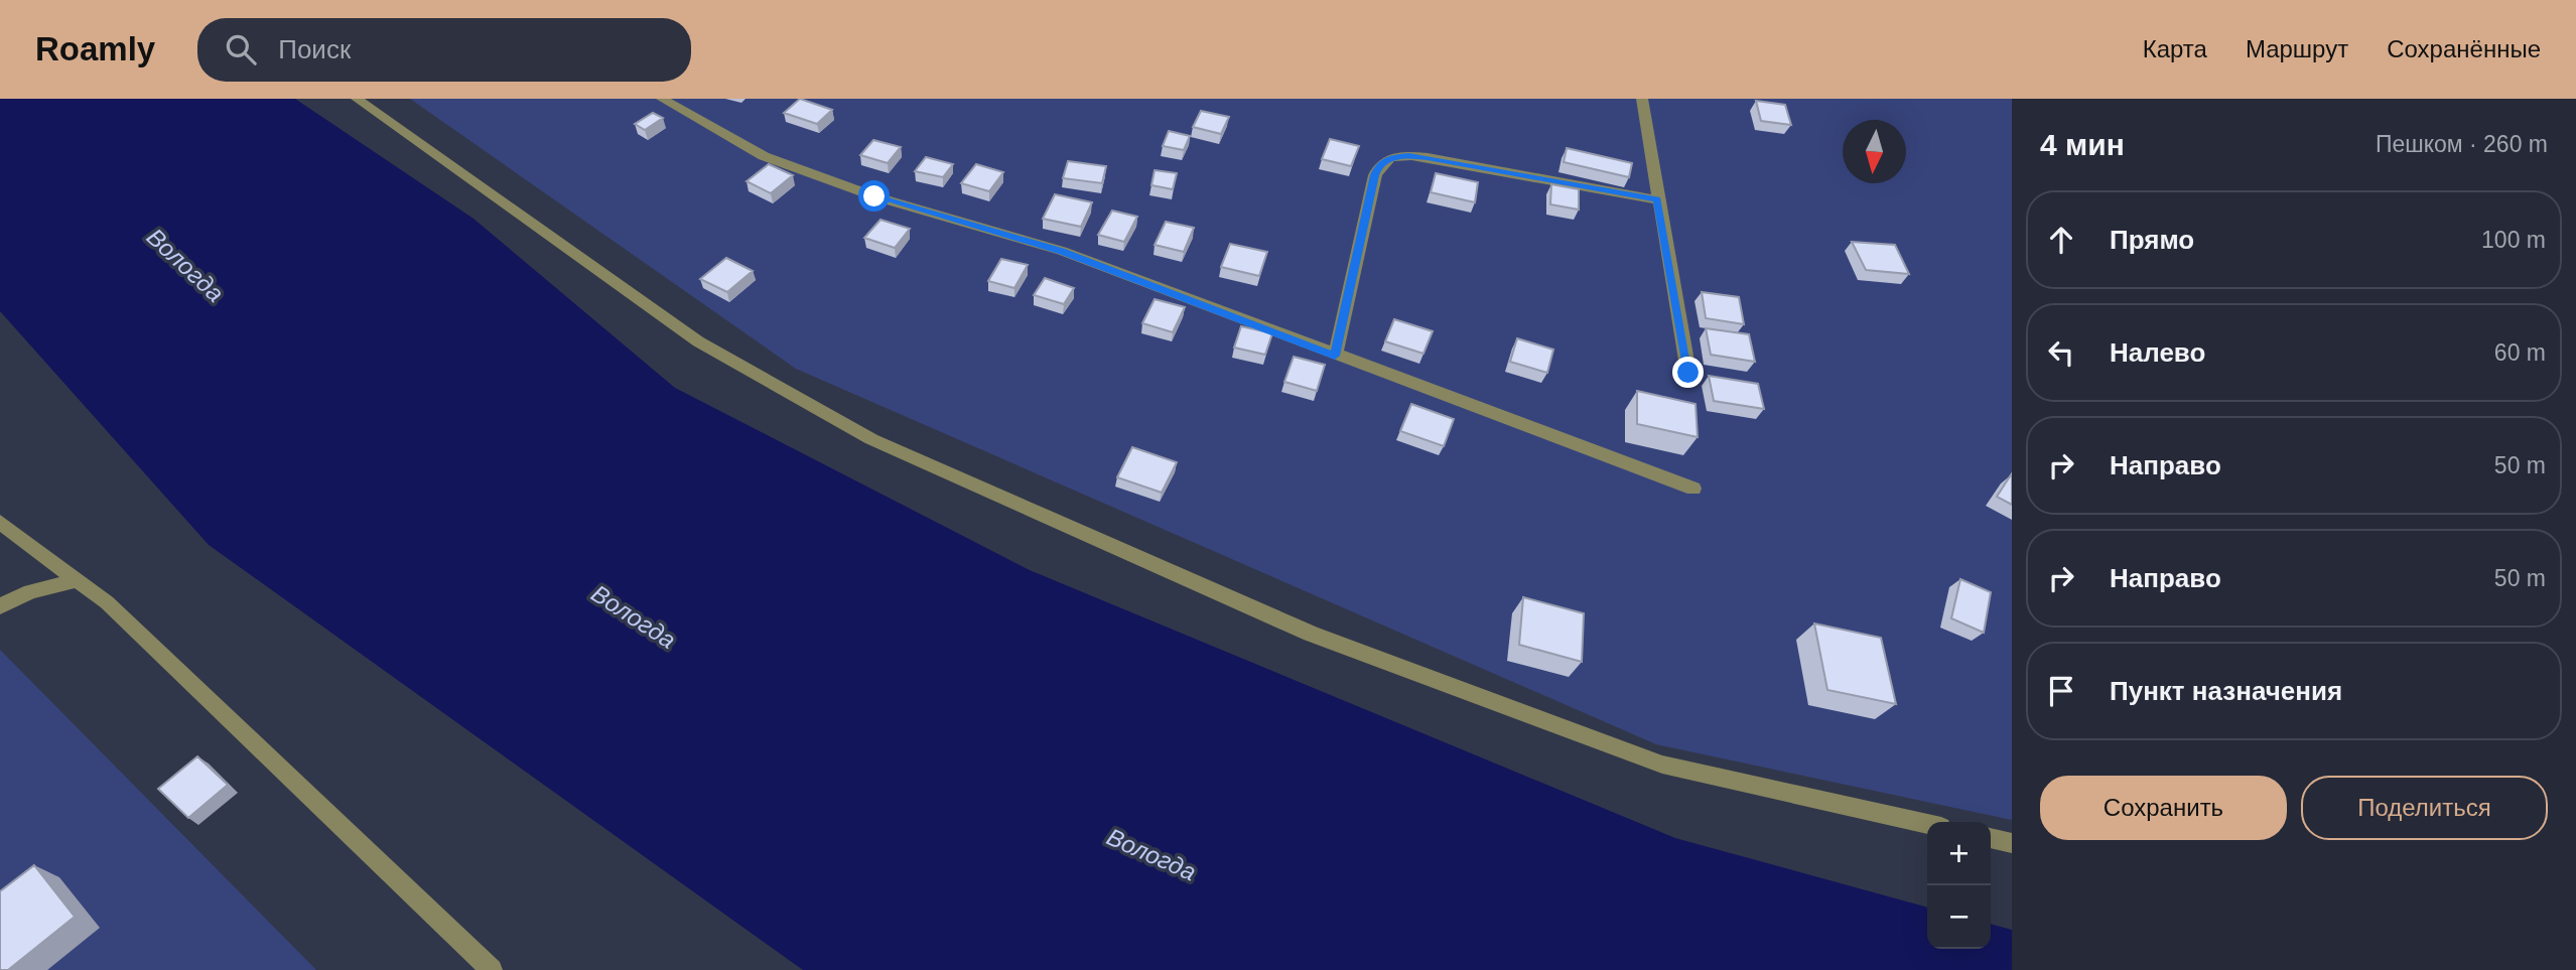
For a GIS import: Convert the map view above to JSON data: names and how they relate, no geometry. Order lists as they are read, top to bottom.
{
  "water": ["Вологда"],
  "north": "bottom",
  "page": {
    "header": "Roamly",
    "search": "Поиск",
    "nav": ["Карта", "Маршрут", "Сохранённые"],
    "heading": ["4 мин", "Пешком · 260 m"],
    "list": [
      ["Прямо", "100 m"],
      ["Налево", "60 m"],
      ["Направо", "50 m"],
      ["Направо", "50 m"],
      "Пункт назначения"
    ],
    "buttons": ["Сохранить", "Поделиться"],
    "map_buttons": ["+", "−"]
  }
}
